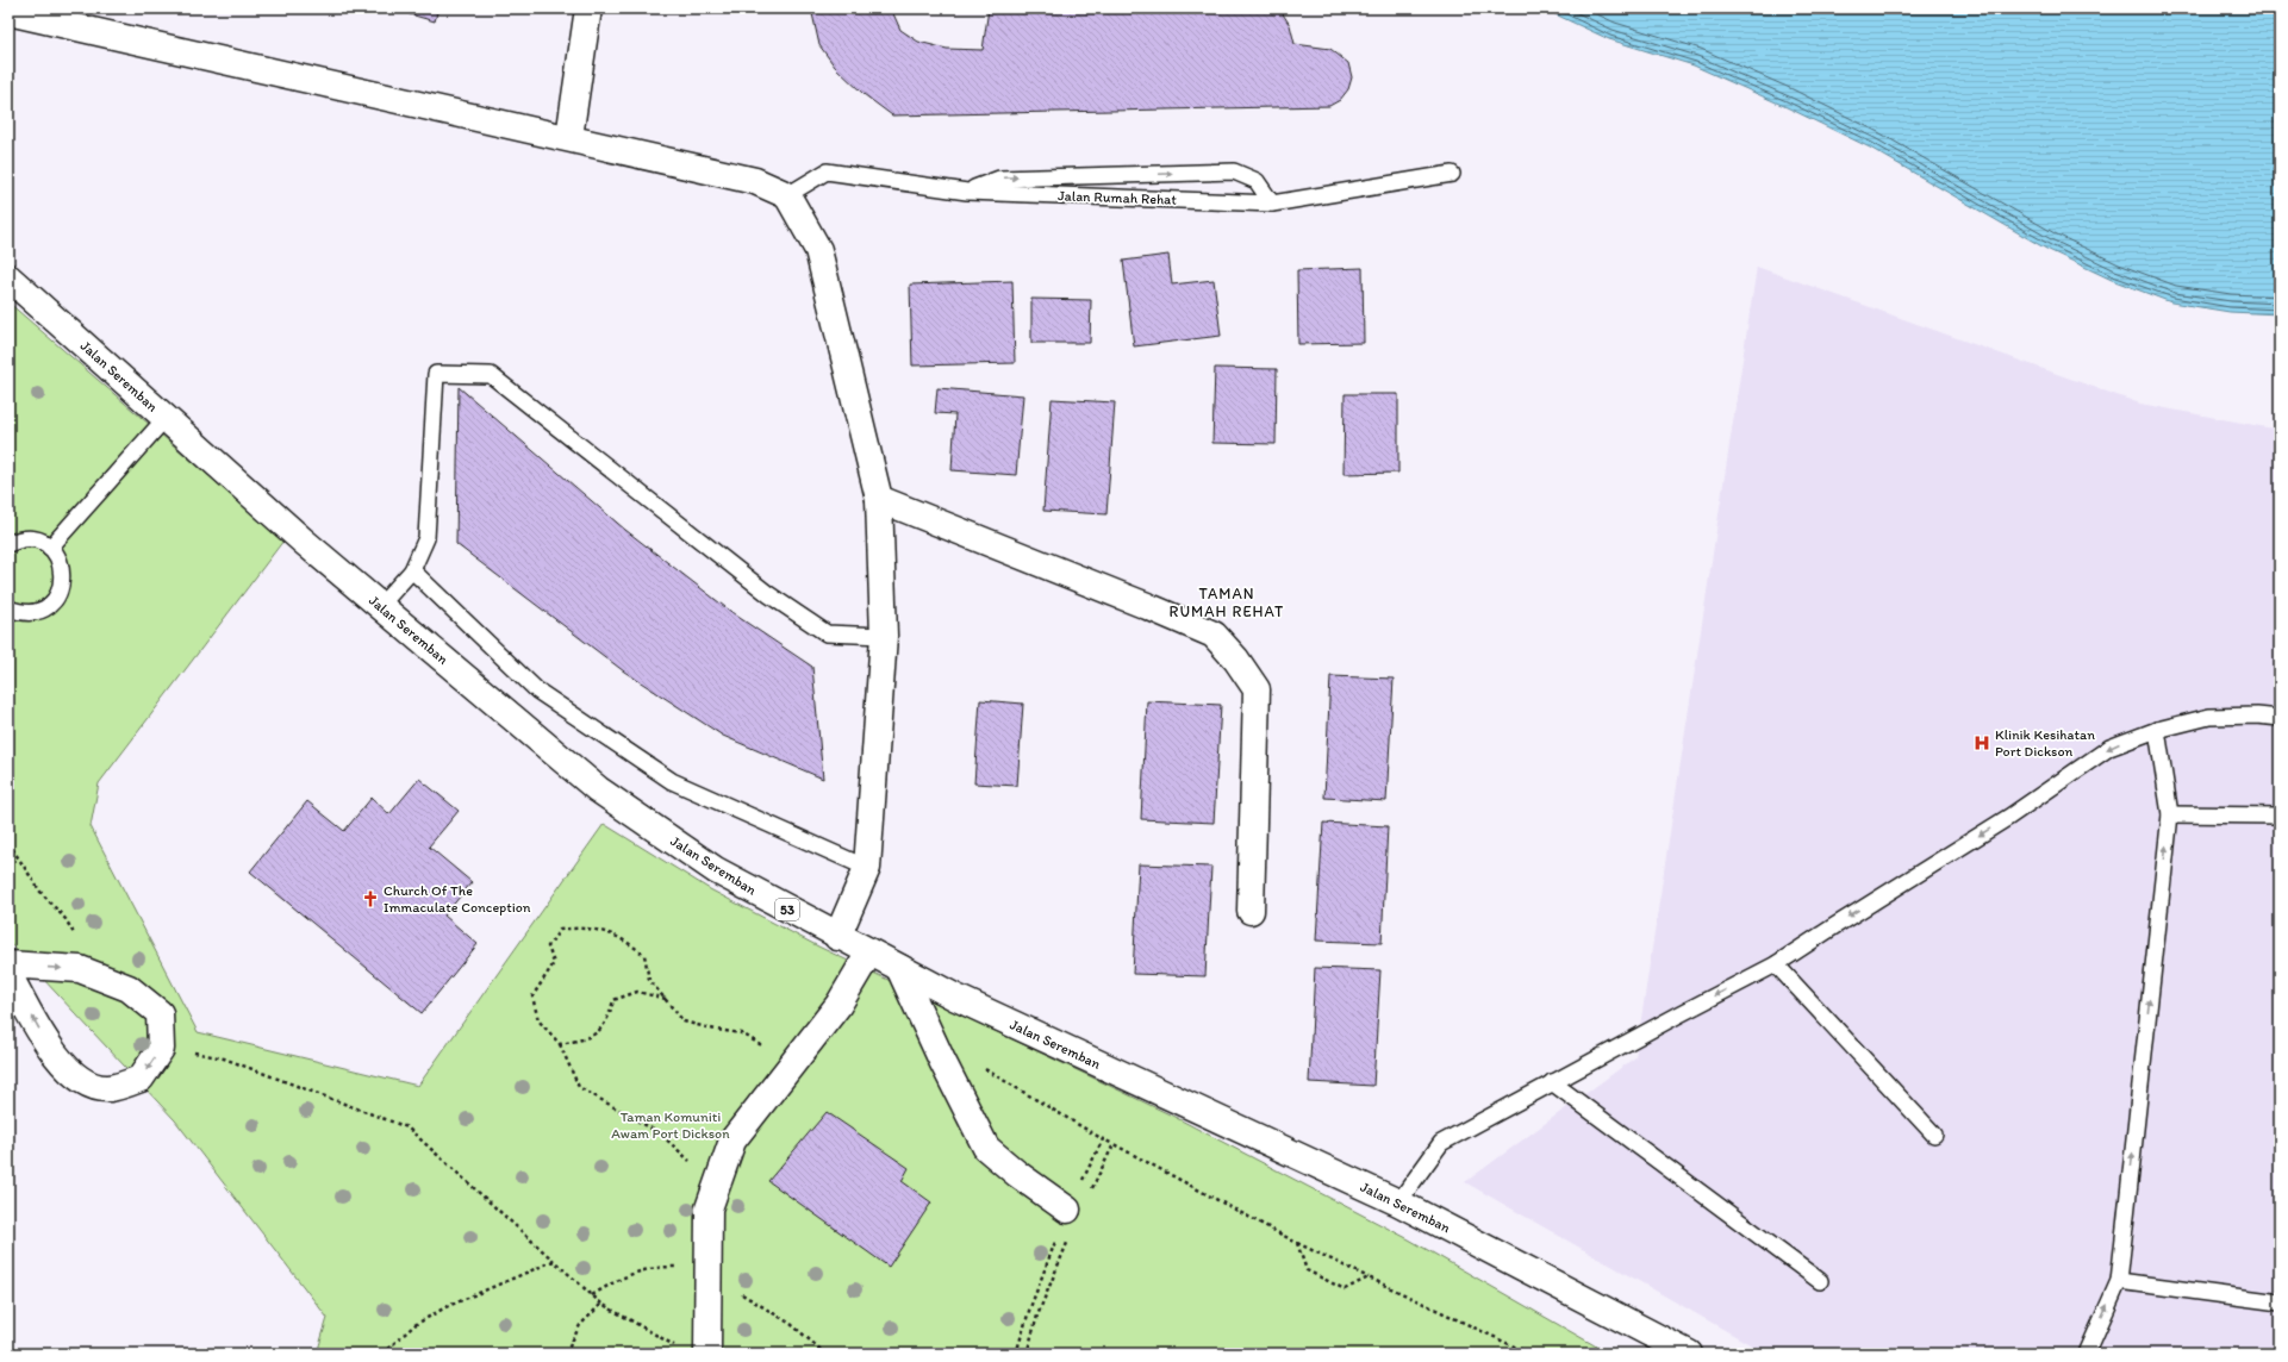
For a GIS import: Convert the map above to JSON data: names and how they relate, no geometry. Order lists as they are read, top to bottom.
{
  "streets": {
    "street": ["Jalan Seremban", "53"],
    "lane": ["Jalan Rumah Rehat"]
  },
  "districts": ["TAMAN RUMAH REHAT"],
  "parks": ["Taman Komuniti Awam Port Dickson"],
  "places": {
    "hospital": ["Klinik Kesihatan Port Dickson"],
    "church": ["Church Of The Immaculate Conception"]
  }
}
